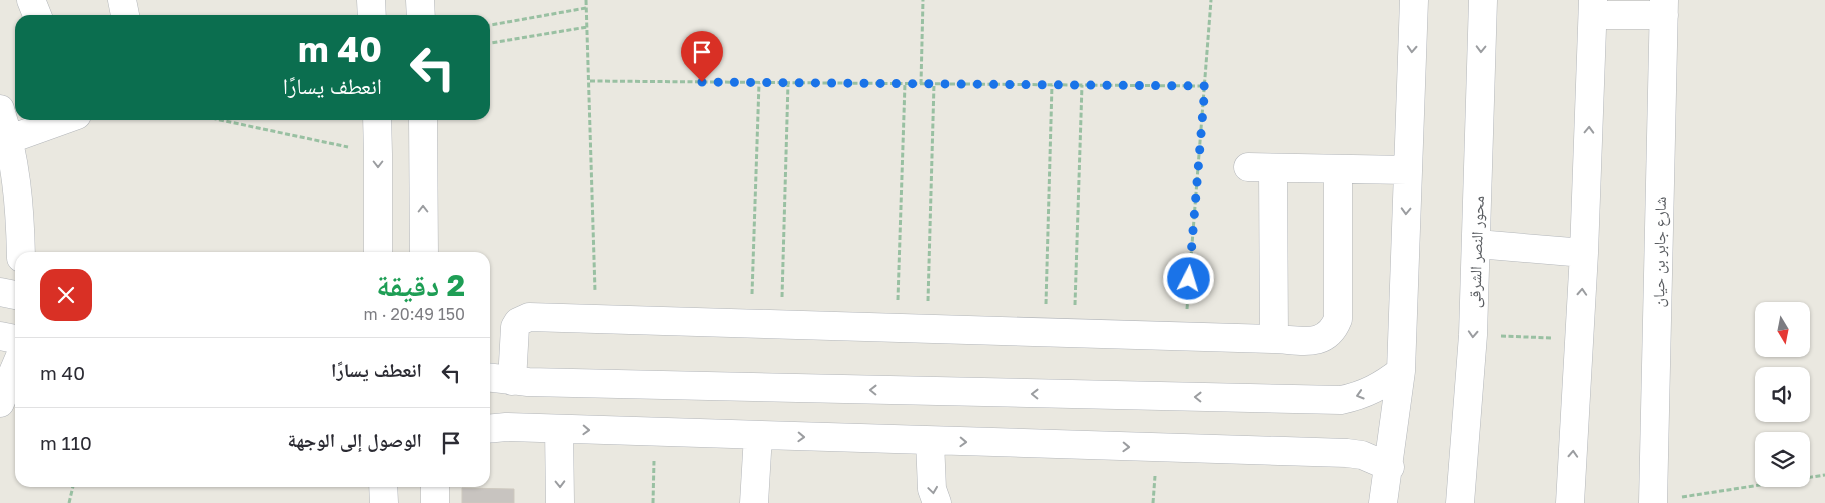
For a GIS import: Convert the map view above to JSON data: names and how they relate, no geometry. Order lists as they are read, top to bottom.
{
  "streets": {
    "street": ["محور النصر الشرقى", "شارع جابر بن حيان"]
  },
  "north": "bottom",
  "page": {
    "turn": ["40 m", "انعطف يسارًا"],
    "heading": ["2 دقيقة", "150 m · 20:49"],
    "list": [
      {
        "name": "انعطف يسارًا",
        "value": "40 m"
      },
      {
        "name": "الوصول إلى الوجهة",
        "value": "110 m"
      }
    ]
  }
}
